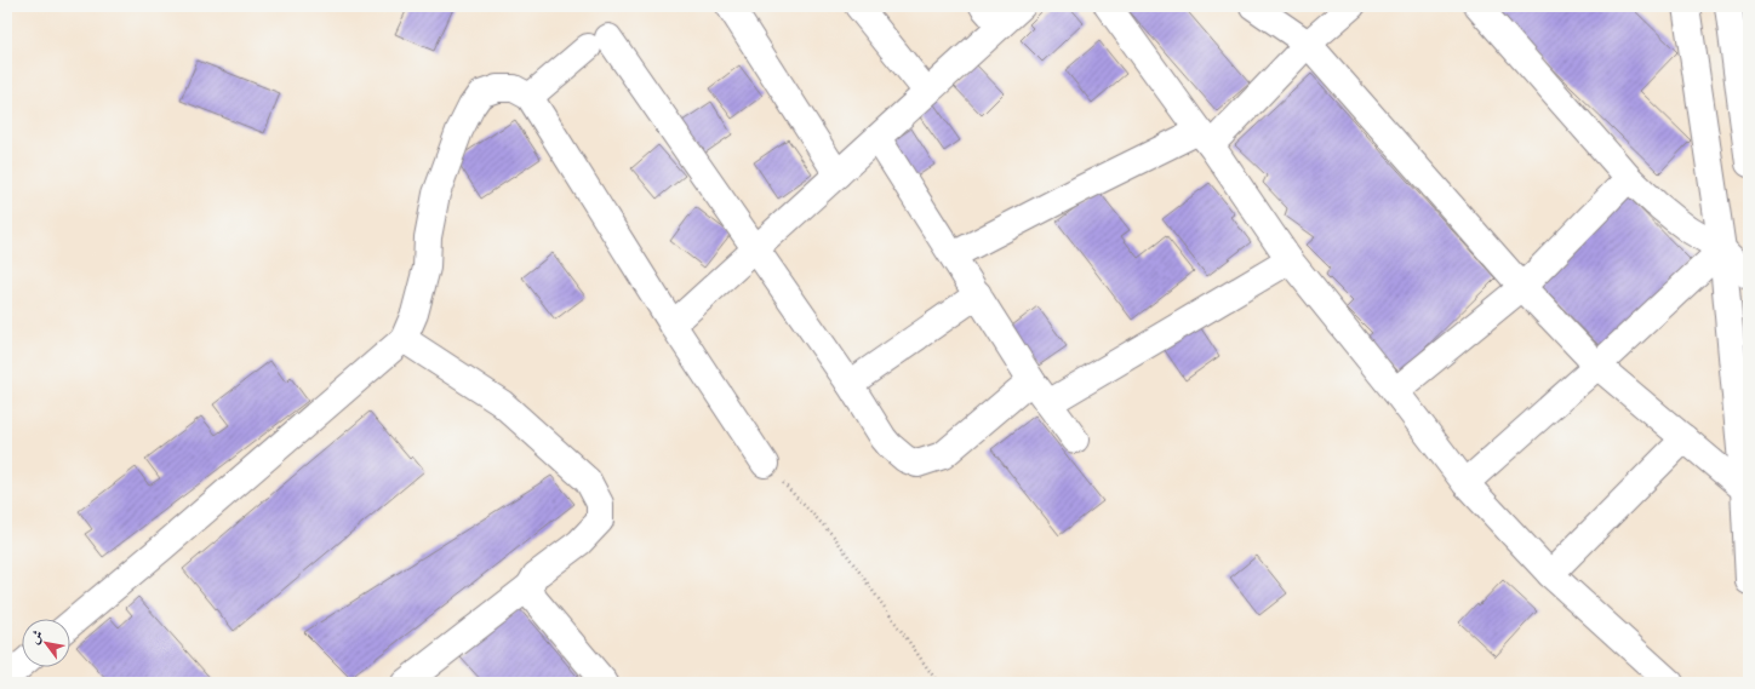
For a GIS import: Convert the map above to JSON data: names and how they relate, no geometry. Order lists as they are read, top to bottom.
{
  "north": "top left"
}
